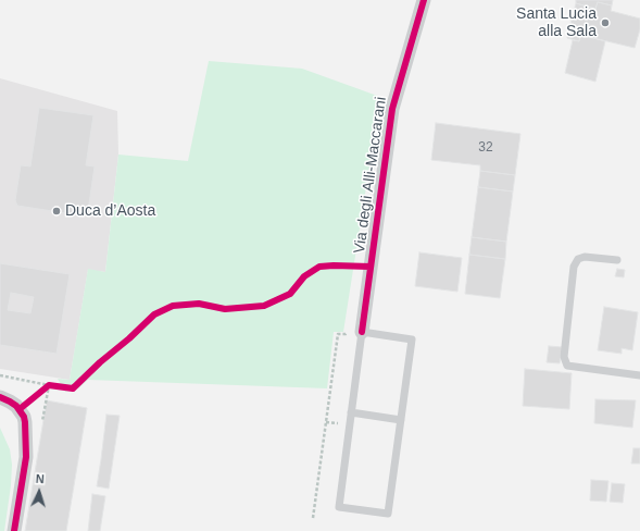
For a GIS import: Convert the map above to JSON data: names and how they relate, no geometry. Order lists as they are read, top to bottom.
{
  "streets": {
    "street": ["Via degli Alli-Maccarani"]
  },
  "places": ["Santa Lucia alla Sala", "Duca d’Aosta"],
  "house_numbers": ["32"],
  "north": "top"
}
